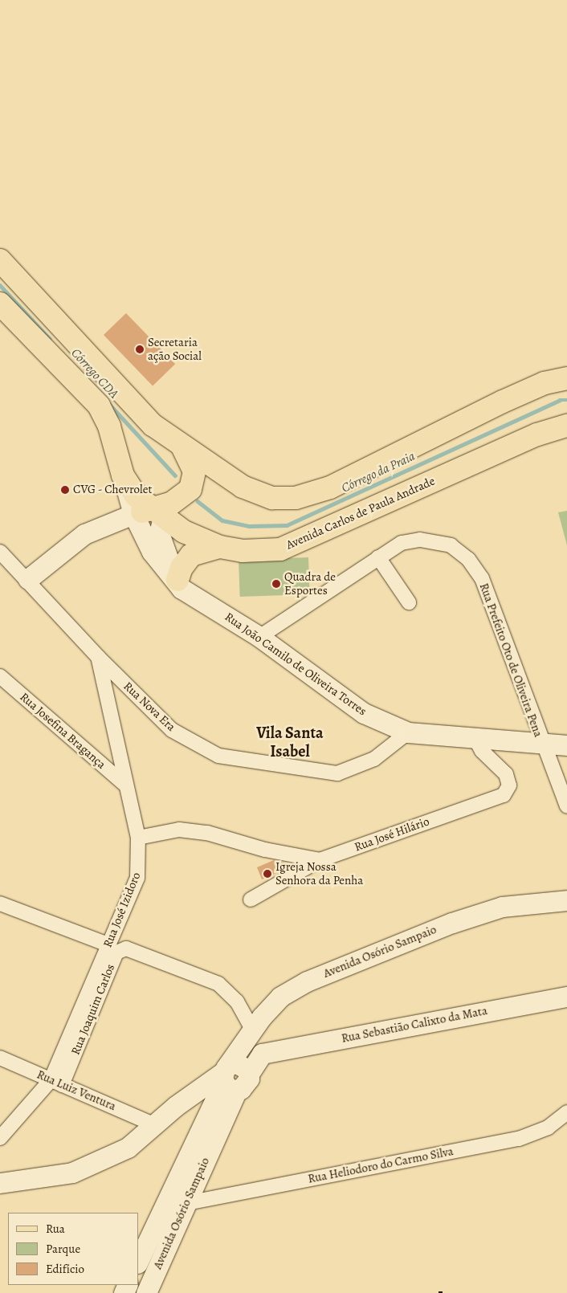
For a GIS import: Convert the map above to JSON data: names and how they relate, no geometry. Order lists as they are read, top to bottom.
{
  "streets": {
    "main road": ["Avenida Carlos de Paula Andrade"],
    "street": [
      "Rua Prefeito Oto de Oliveira Pena",
      "Rua João Camilo de Oliveira Torres",
      "Rua Nova Era",
      "Rua Josefina Bragança",
      "Rua José Hilário",
      "Rua José Izidoro",
      "Avenida Osório Sampaio",
      "Rua Joaquim Carlos",
      "Rua Sebastião Calixto da Mata",
      "Rua Luiz Ventura",
      "Rua Heliodoro do Carmo Silva"
    ]
  },
  "crossings": [
    ["Avenida Carlos de Paula Andrade", "Rua João Camilo de Oliveira Torres"],
    ["Rua Prefeito Oto de Oliveira Pena", "Rua João Camilo de Oliveira Torres"],
    ["Rua João Camilo de Oliveira Torres", "Rua Nova Era"],
    ["Rua João Camilo de Oliveira Torres", "Rua José Hilário"],
    ["Rua Nova Era", "Rua José Izidoro"],
    ["Rua Josefina Bragança", "Rua José Izidoro"],
    ["Rua José Izidoro", "Rua Joaquim Carlos"],
    ["Rua José Izidoro", "Rua Luiz Ventura"],
    ["Avenida Osório Sampaio", "Rua Joaquim Carlos"],
    ["Avenida Osório Sampaio", "Rua Heliodoro do Carmo Silva"],
    ["Rua Joaquim Carlos", "Rua Luiz Ventura"]
  ],
  "districts": ["Vila Santa Isabel"],
  "water": ["Córrego CDA", "Córrego da Praia"],
  "places": [
    "Secretaria ação Social",
    "CVG - Chevrolet",
    "Quadra de Esportes",
    "Igreja Nossa Senhora da Penha"
  ],
  "legend": ["Rua", "Parque", "Edifício"]
}
